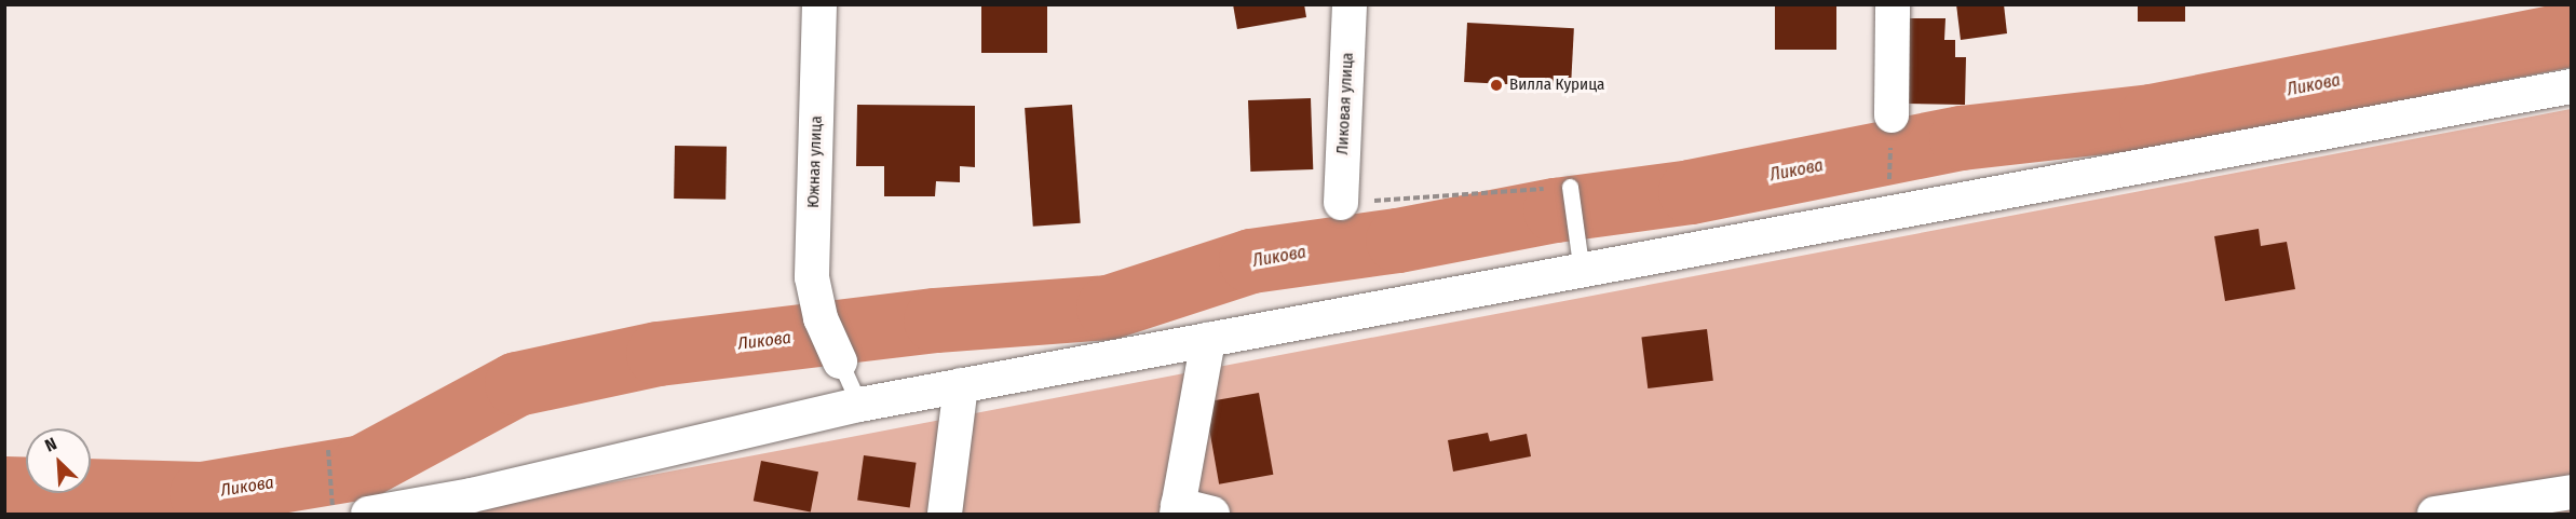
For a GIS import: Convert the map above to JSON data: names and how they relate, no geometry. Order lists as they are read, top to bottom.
{
  "streets": {
    "street": ["Ликовая улица", "Южная улица"]
  },
  "water": ["Ликова"],
  "places": ["Вилла Курица"],
  "north": "top left"
}
